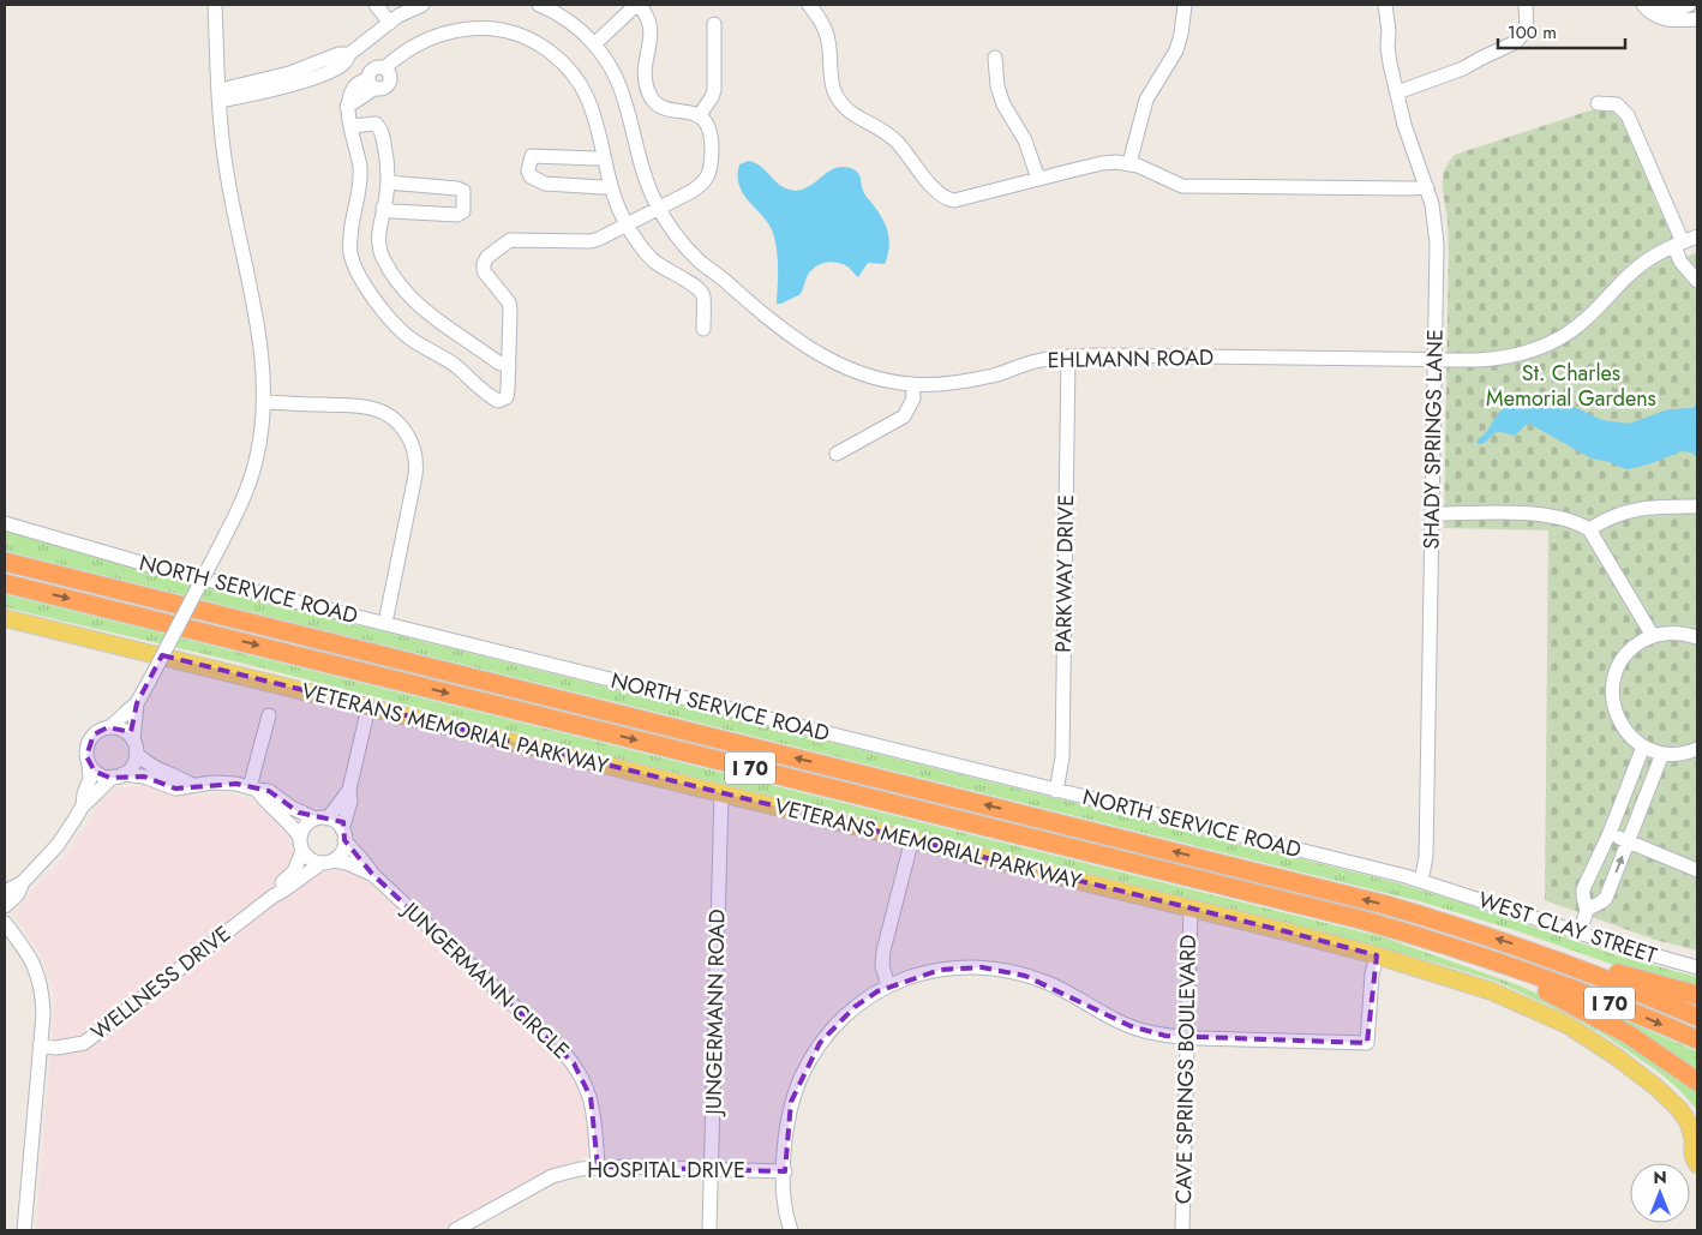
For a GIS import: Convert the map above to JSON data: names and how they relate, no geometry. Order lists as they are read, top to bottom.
{
  "streets": {
    "highway": ["I 70"],
    "main road": ["VETERANS MEMORIAL PARKWAY"],
    "street": [
      "EHLMANN ROAD",
      "SHADY SPRINGS LANE",
      "PARKWAY DRIVE",
      "NORTH SERVICE ROAD",
      "WEST CLAY STREET",
      "JUNGERMANN CIRCLE",
      "WELLNESS DRIVE",
      "JUNGERMANN ROAD",
      "CAVE SPRINGS BOULEVARD",
      "HOSPITAL DRIVE"
    ]
  },
  "crossings": [
    ["EHLMANN ROAD", "SHADY SPRINGS LANE"],
    ["EHLMANN ROAD", "PARKWAY DRIVE"],
    ["SHADY SPRINGS LANE", "NORTH SERVICE ROAD"],
    ["PARKWAY DRIVE", "NORTH SERVICE ROAD"],
    ["NORTH SERVICE ROAD", "WEST CLAY STREET"],
    ["VETERANS MEMORIAL PARKWAY", "JUNGERMANN ROAD"],
    ["VETERANS MEMORIAL PARKWAY", "CAVE SPRINGS BOULEVARD"],
    ["JUNGERMANN CIRCLE", "WELLNESS DRIVE"],
    ["JUNGERMANN CIRCLE", "HOSPITAL DRIVE"],
    ["JUNGERMANN ROAD", "HOSPITAL DRIVE"]
  ],
  "parks": ["St. Charles Memorial Gardens"],
  "scale_bar": "100 m",
  "north": "top"
}
